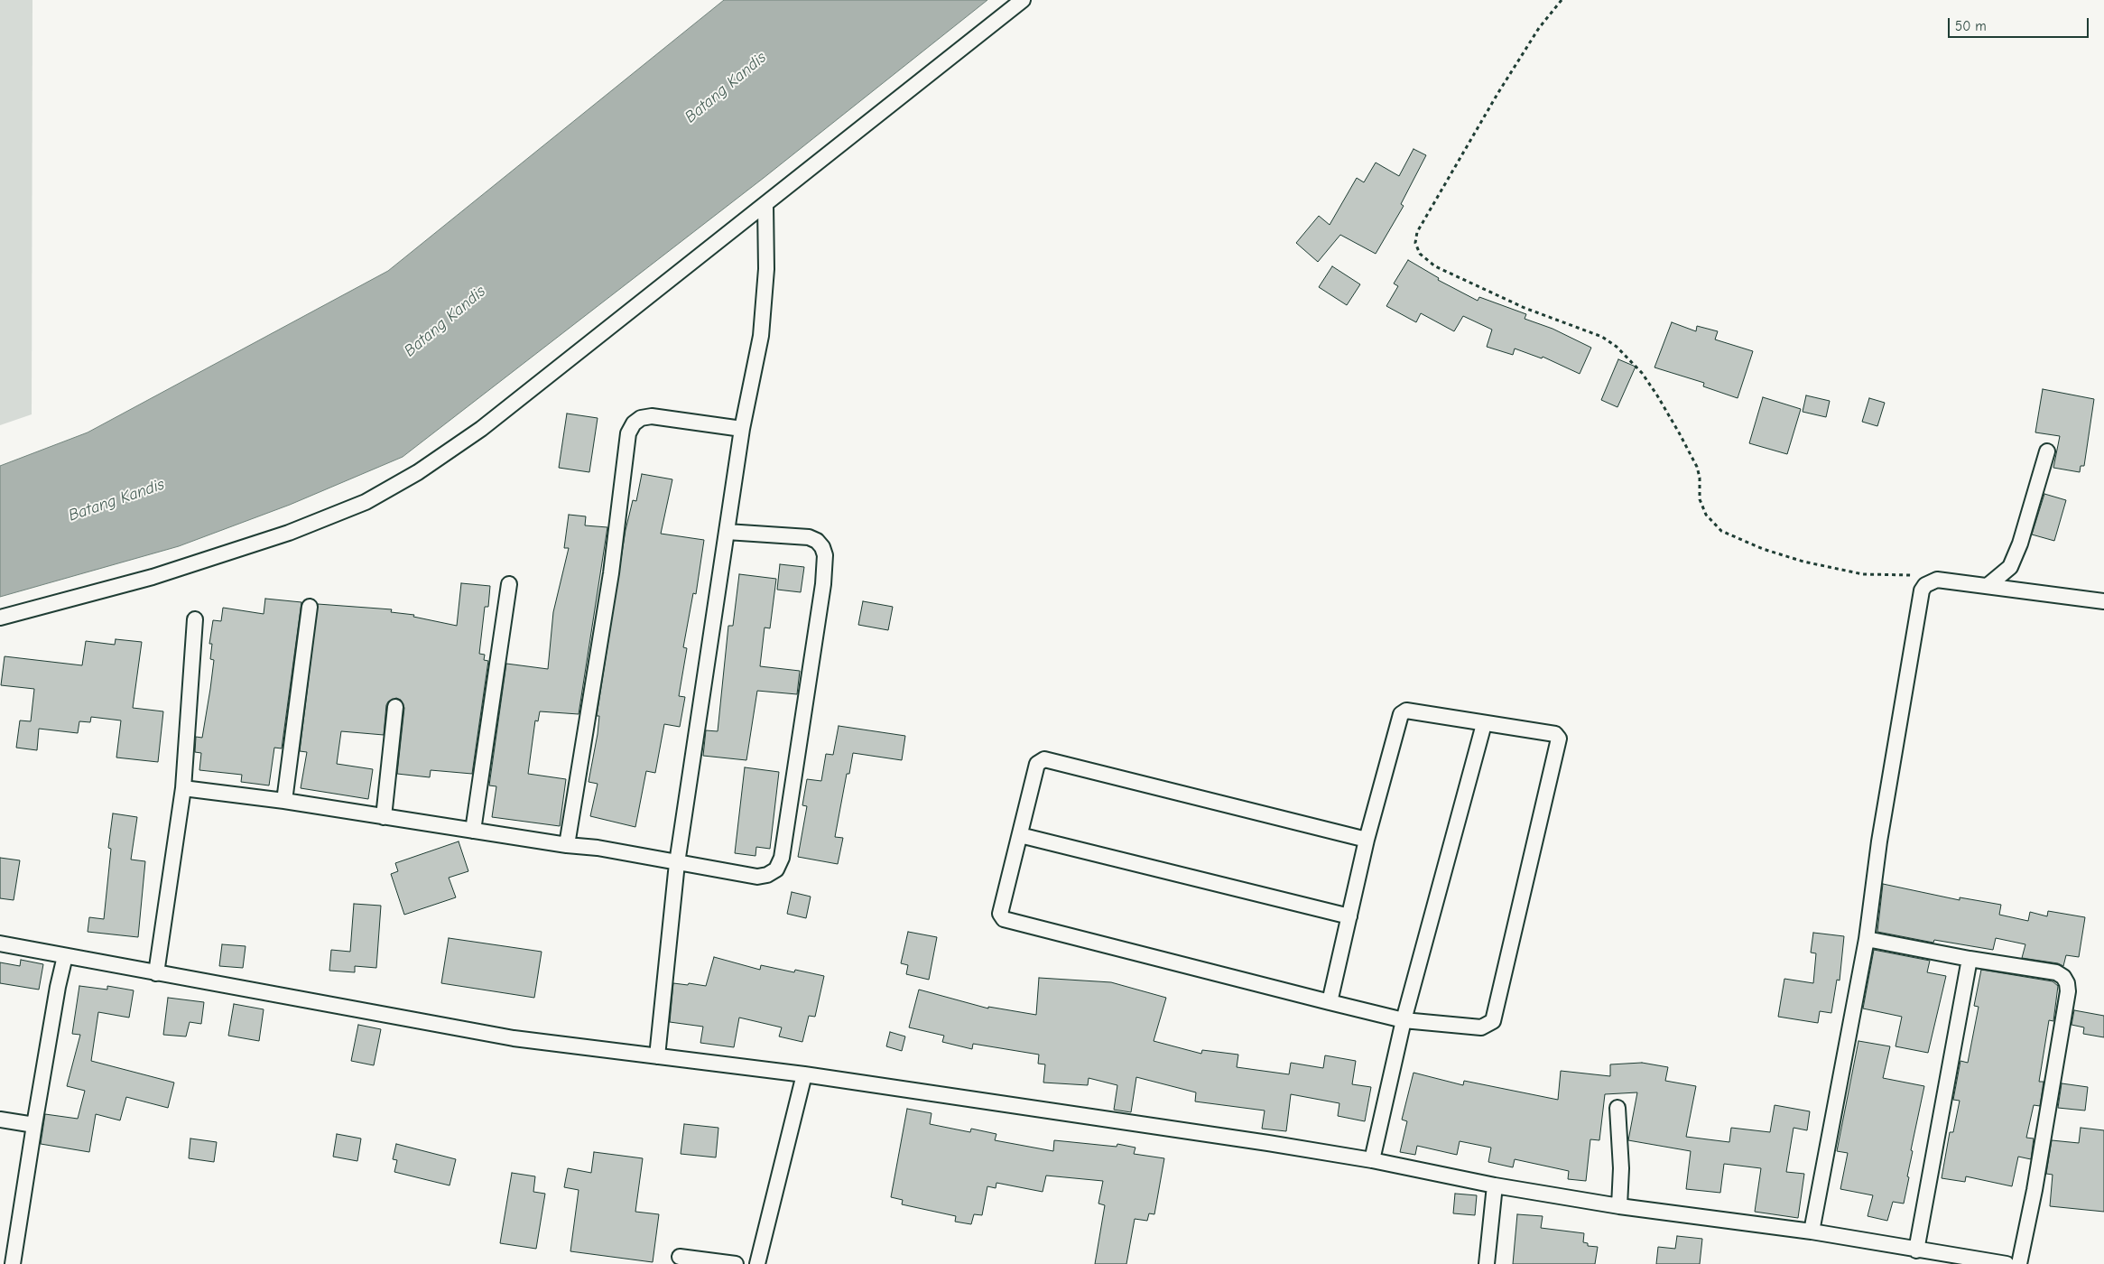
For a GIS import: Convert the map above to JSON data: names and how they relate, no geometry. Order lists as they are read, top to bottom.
{
  "water": ["Batang Kandis"],
  "scale_bar": "50 m"
}
